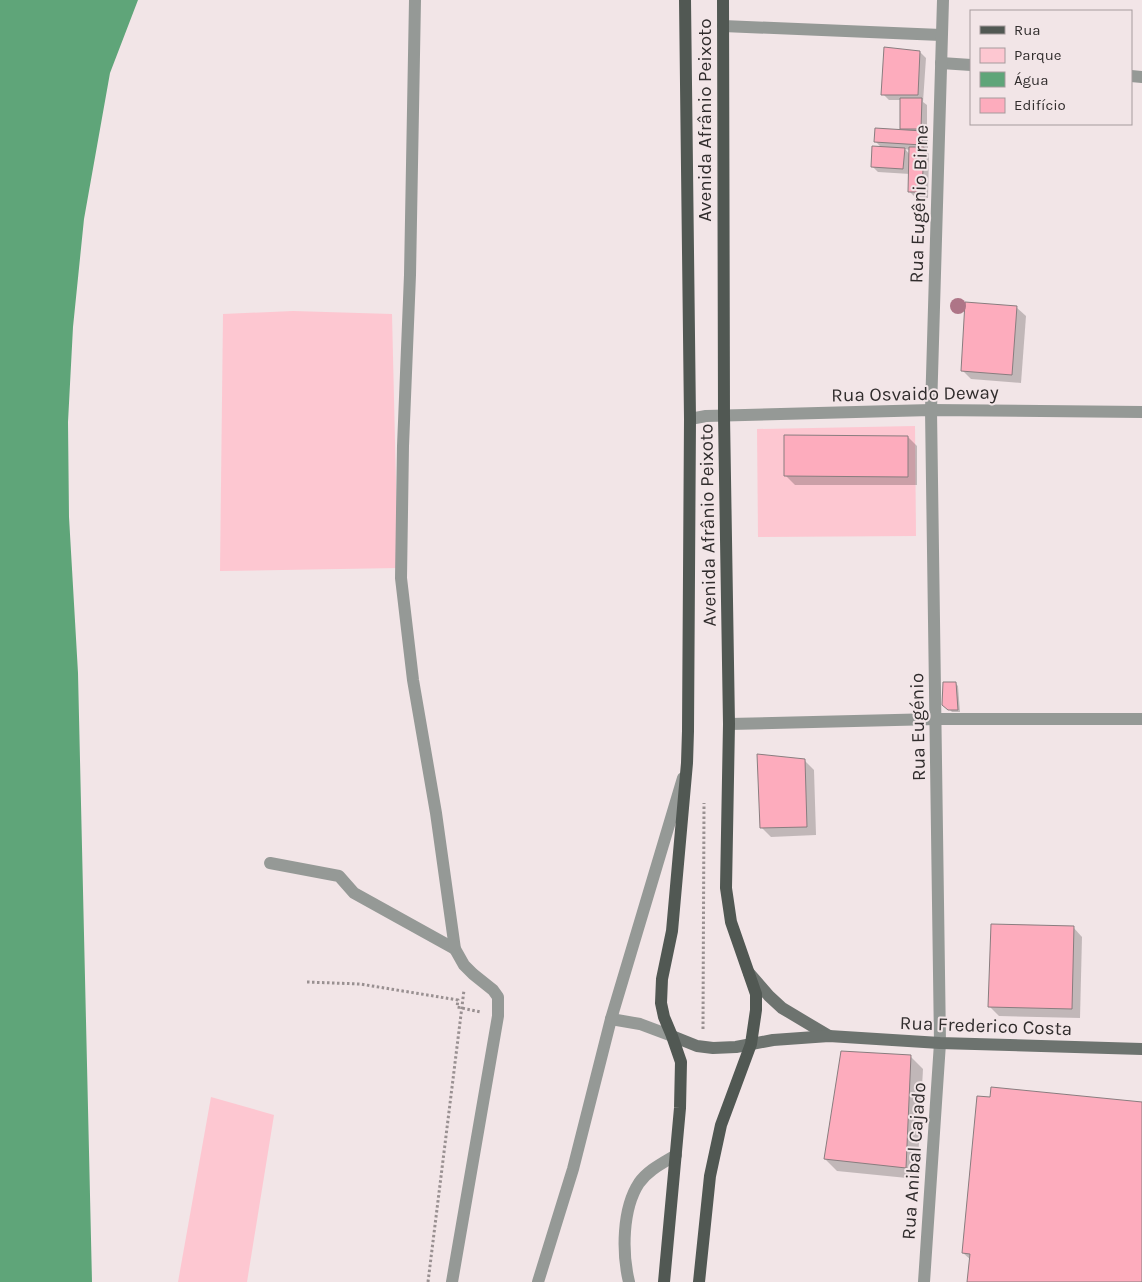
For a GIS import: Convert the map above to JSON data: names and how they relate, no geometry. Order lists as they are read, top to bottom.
{
  "streets": {
    "main road": ["Avenida Afrânio Peixoto", "Rua Frederico Costa"],
    "street": [
      "Rua Eugênio Birne",
      "Rua Osvaido Deway",
      "Rua Eugénio",
      "Rua Anibal Cajado"
    ]
  },
  "crossings": [
    ["Avenida Afrânio Peixoto", "Rua Osvaido Deway"],
    ["Avenida Afrânio Peixoto", "Rua Frederico Costa"],
    ["Rua Eugênio Birne", "Rua Osvaido Deway"],
    ["Rua Eugênio Birne", "Rua Eugénio"],
    ["Rua Osvaido Deway", "Rua Eugénio"],
    ["Rua Eugénio", "Rua Frederico Costa"],
    ["Rua Eugénio", "Rua Anibal Cajado"],
    ["Rua Frederico Costa", "Rua Anibal Cajado"]
  ],
  "legend": [
    "Rua",
    "Parque",
    "Água",
    "Edifício"
  ]
}
